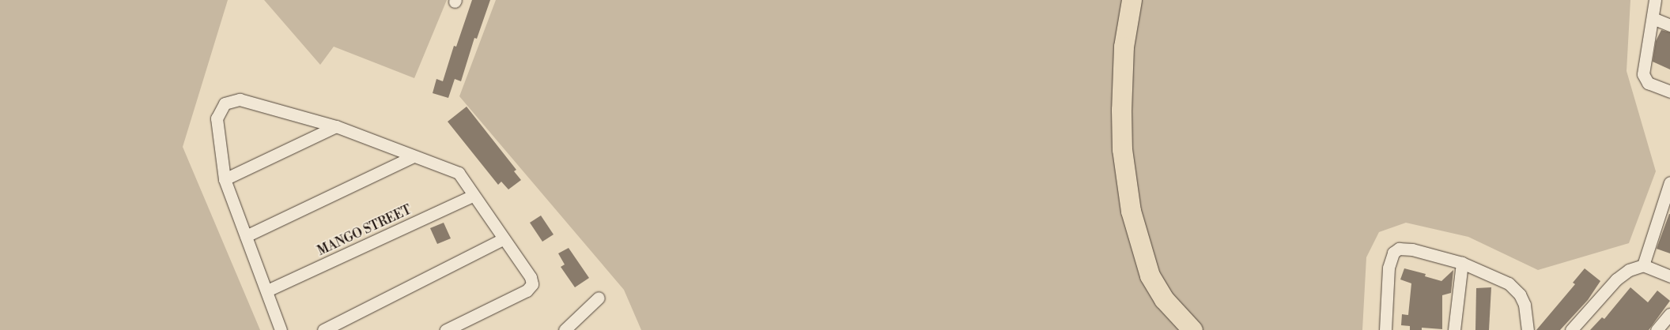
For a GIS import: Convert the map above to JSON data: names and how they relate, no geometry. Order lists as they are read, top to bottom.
{
  "streets": {
    "street": ["MANGO STREET"]
  }
}
